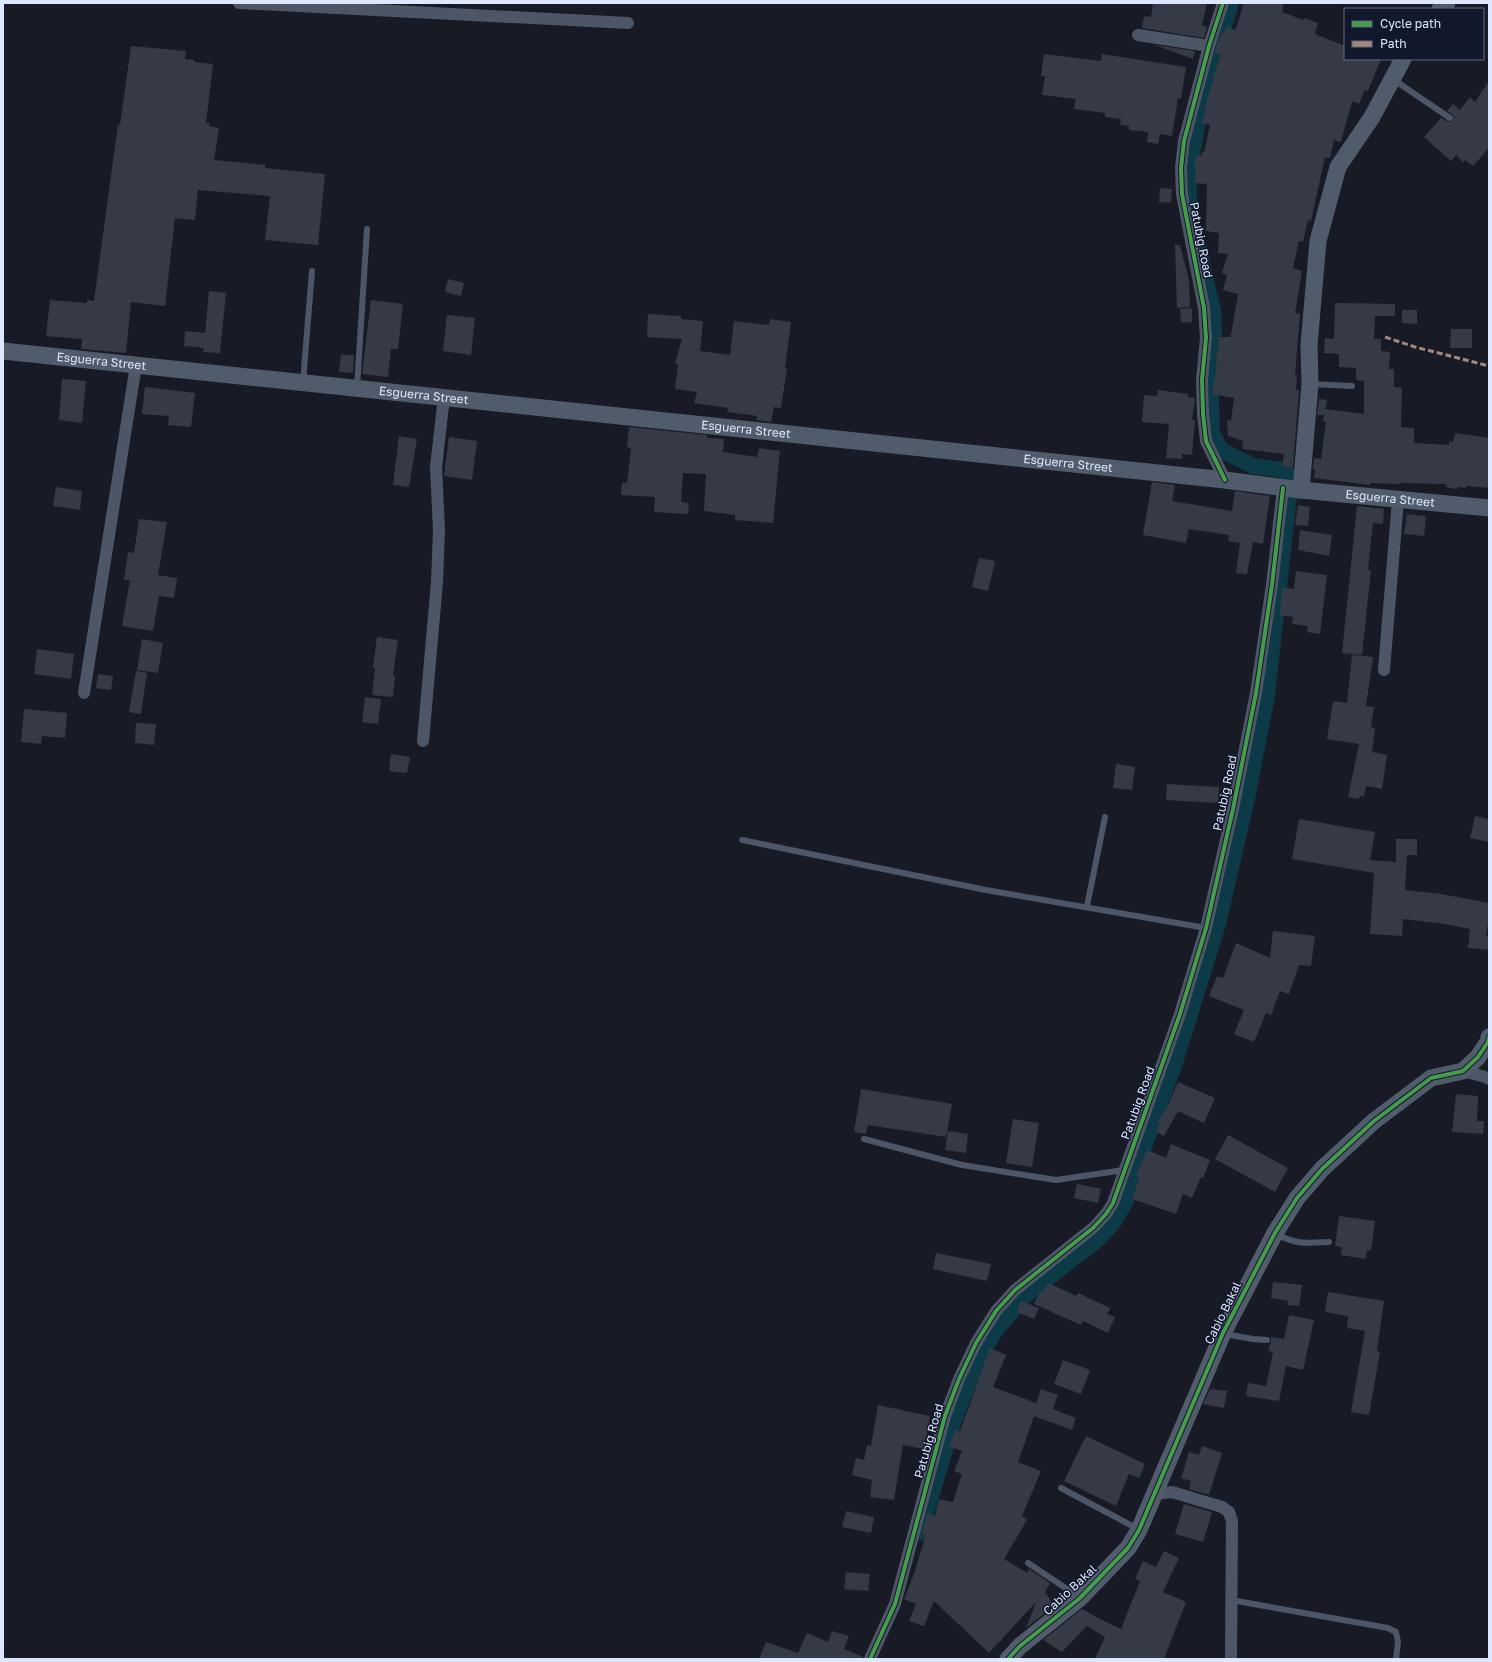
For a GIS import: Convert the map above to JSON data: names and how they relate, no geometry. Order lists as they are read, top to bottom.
{
  "streets": {
    "main road": ["Esguerra Street", "Cabio Bakal"],
    "street": ["Patubig Road"]
  },
  "crossings": [
    ["Patubig Road", "Esguerra Street"]
  ],
  "legend": ["Cycle path", "Path"]
}
